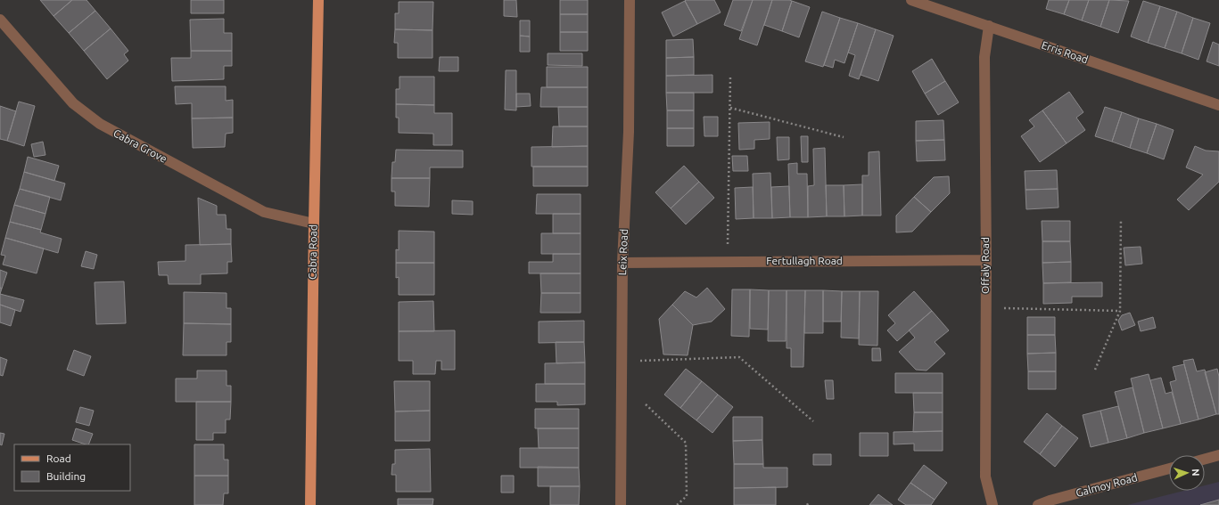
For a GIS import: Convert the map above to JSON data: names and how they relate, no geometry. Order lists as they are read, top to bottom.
{
  "streets": {
    "main road": ["Cabra Road"],
    "street": [
      "Erris Road",
      "Cabra Grove",
      "Leix Road",
      "Fertullagh Road",
      "Offaly Road",
      "Galmoy Road"
    ]
  },
  "crossings": [
    ["Erris Road", "Offaly Road"],
    ["Cabra Grove", "Cabra Road"],
    ["Leix Road", "Fertullagh Road"],
    ["Fertullagh Road", "Offaly Road"]
  ],
  "legend": ["Road", "Building"],
  "north": "right"
}
